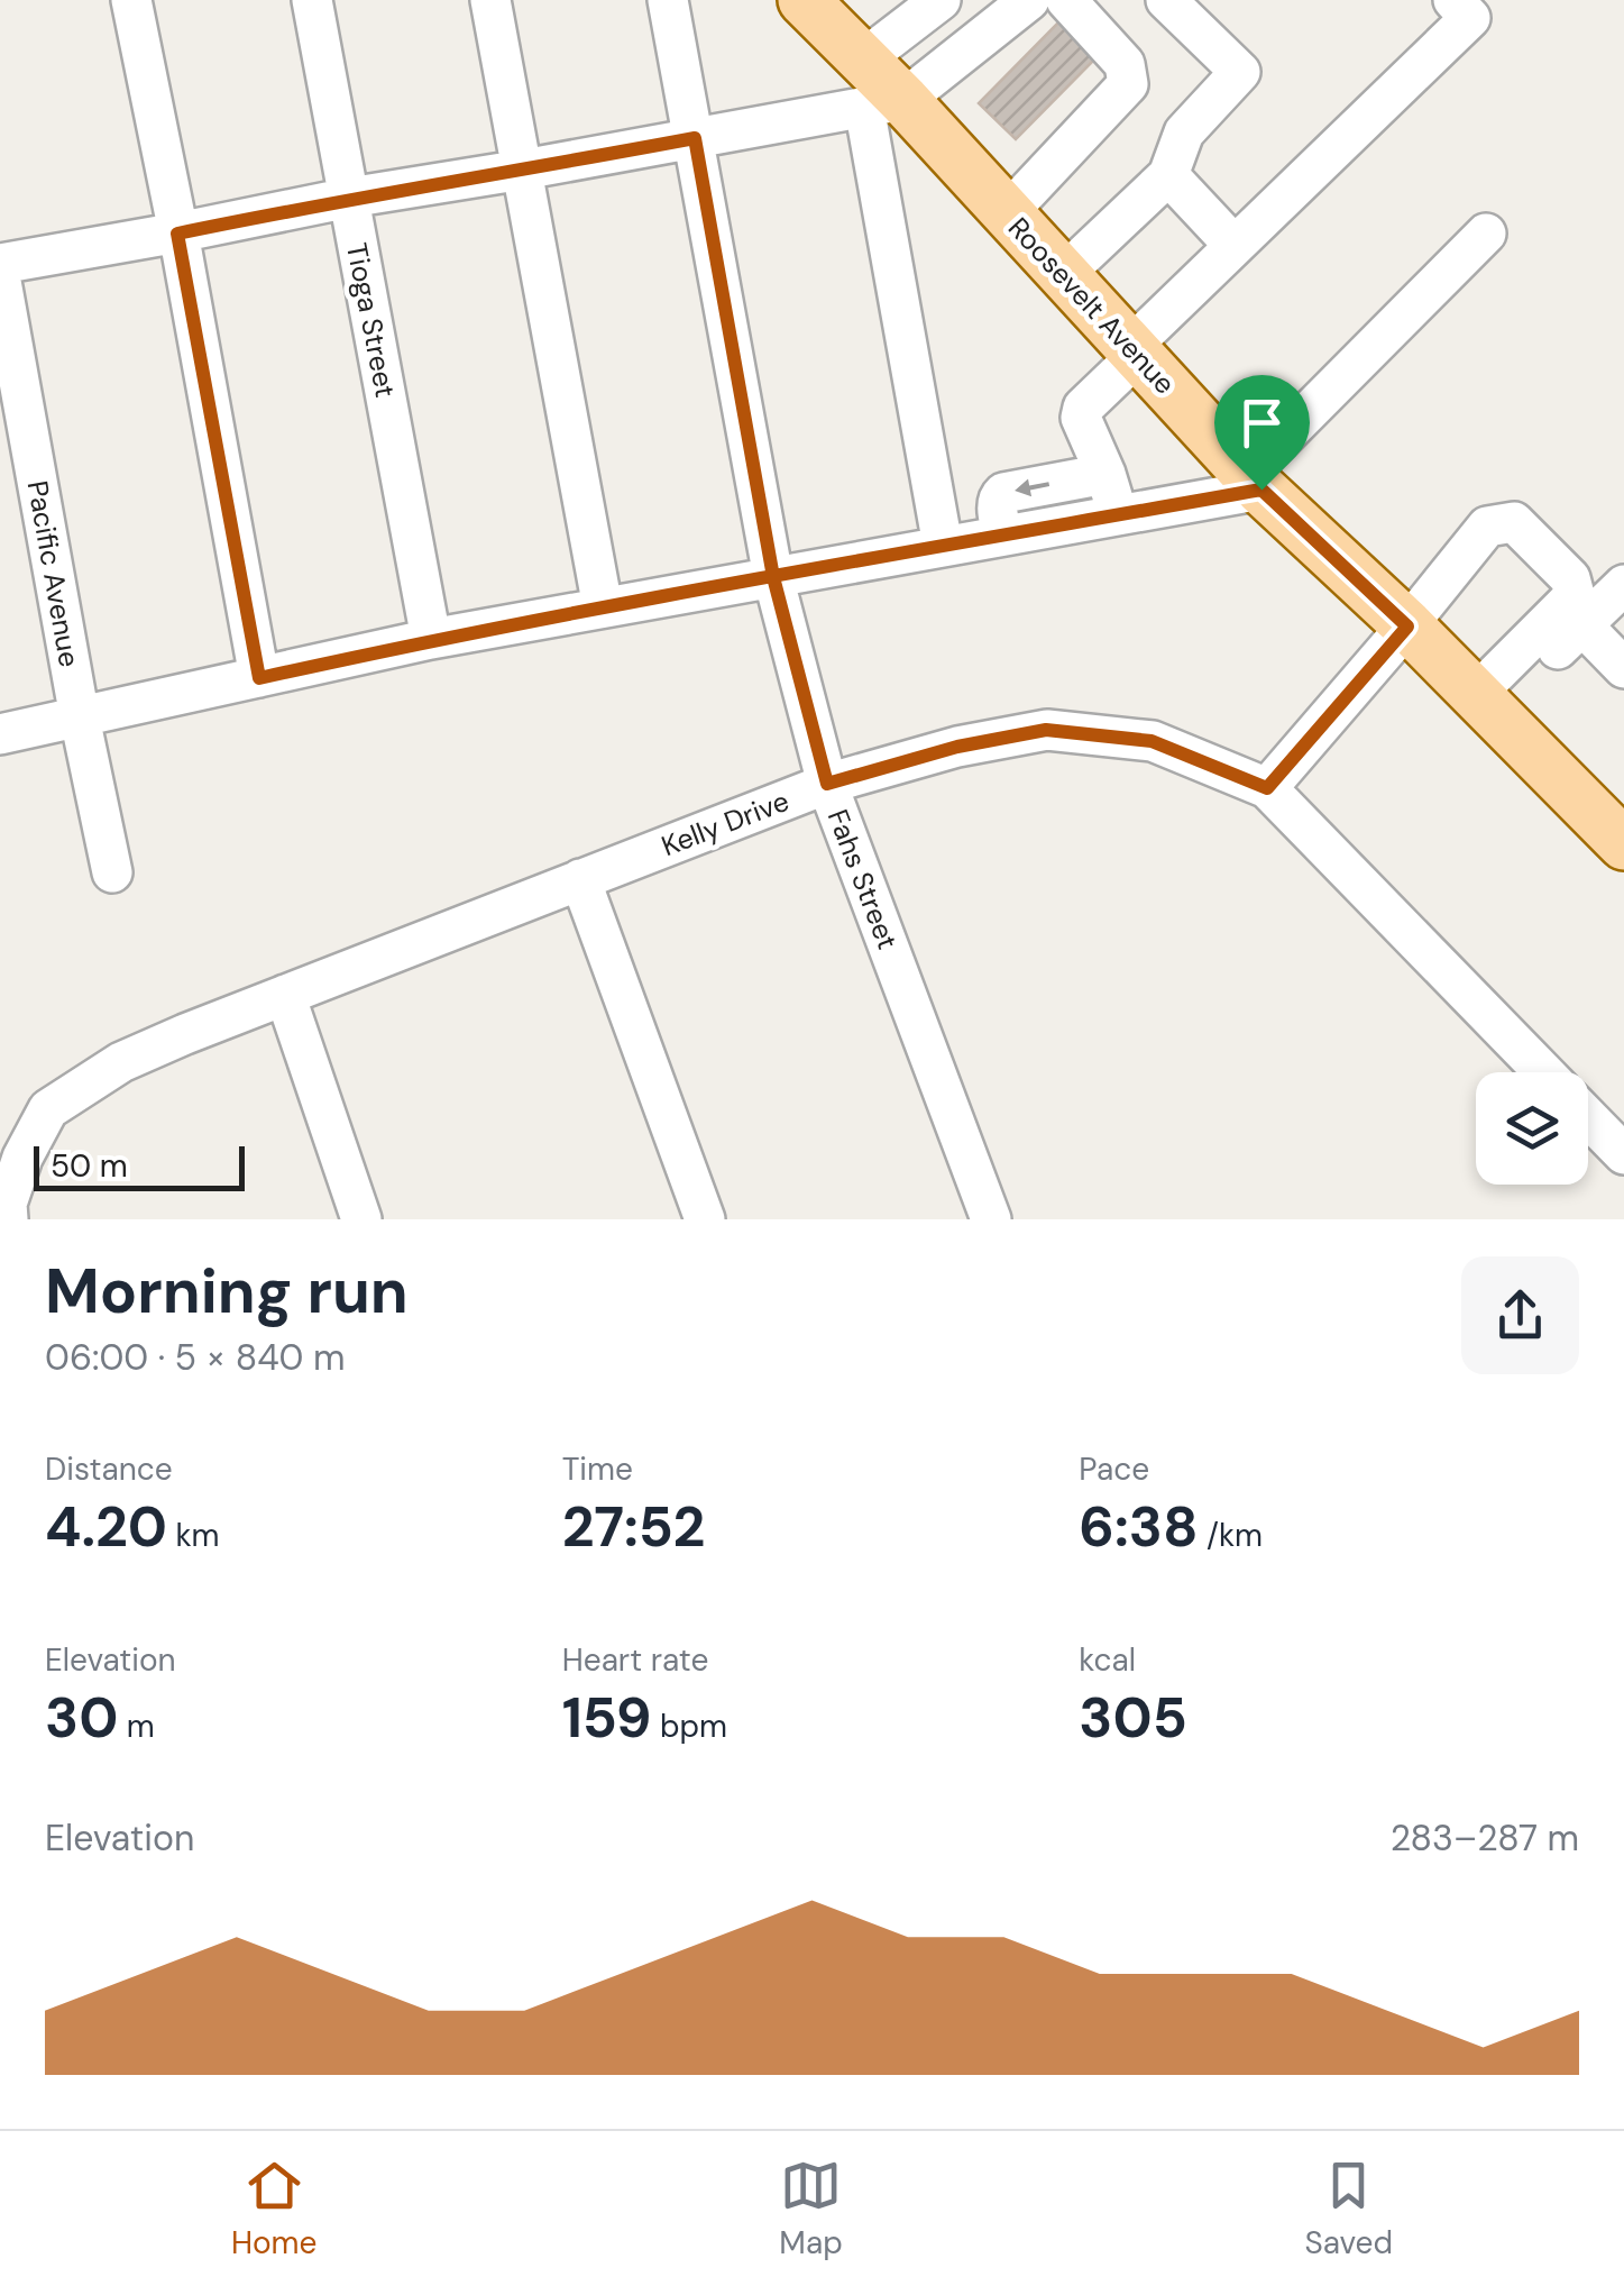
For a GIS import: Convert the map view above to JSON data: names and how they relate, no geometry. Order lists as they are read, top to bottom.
{
  "streets": {
    "main road": ["Roosevelt Avenue"],
    "street": [
      "Tioga Street",
      "Pacific Avenue",
      "Kelly Drive",
      "Fahs Street"
    ]
  },
  "crossings": [
    ["Kelly Drive", "Fahs Street"]
  ],
  "scale_bar": "50 m",
  "page": {
    "scale": "50 m",
    "heading": ["Morning run", "06:00 · 5 × 840 m"],
    "stats": [
      ["Distance", "4.20 km"],
      ["Time", "27:52"],
      ["Pace", "6:38 /km"],
      ["Elevation", "30 m"],
      ["Heart rate", "159 bpm"],
      ["kcal", "305"]
    ],
    "chart": ["Elevation", "283–287 m"],
    "tabs": ["Home", "Map", "Saved"]
  }
}
